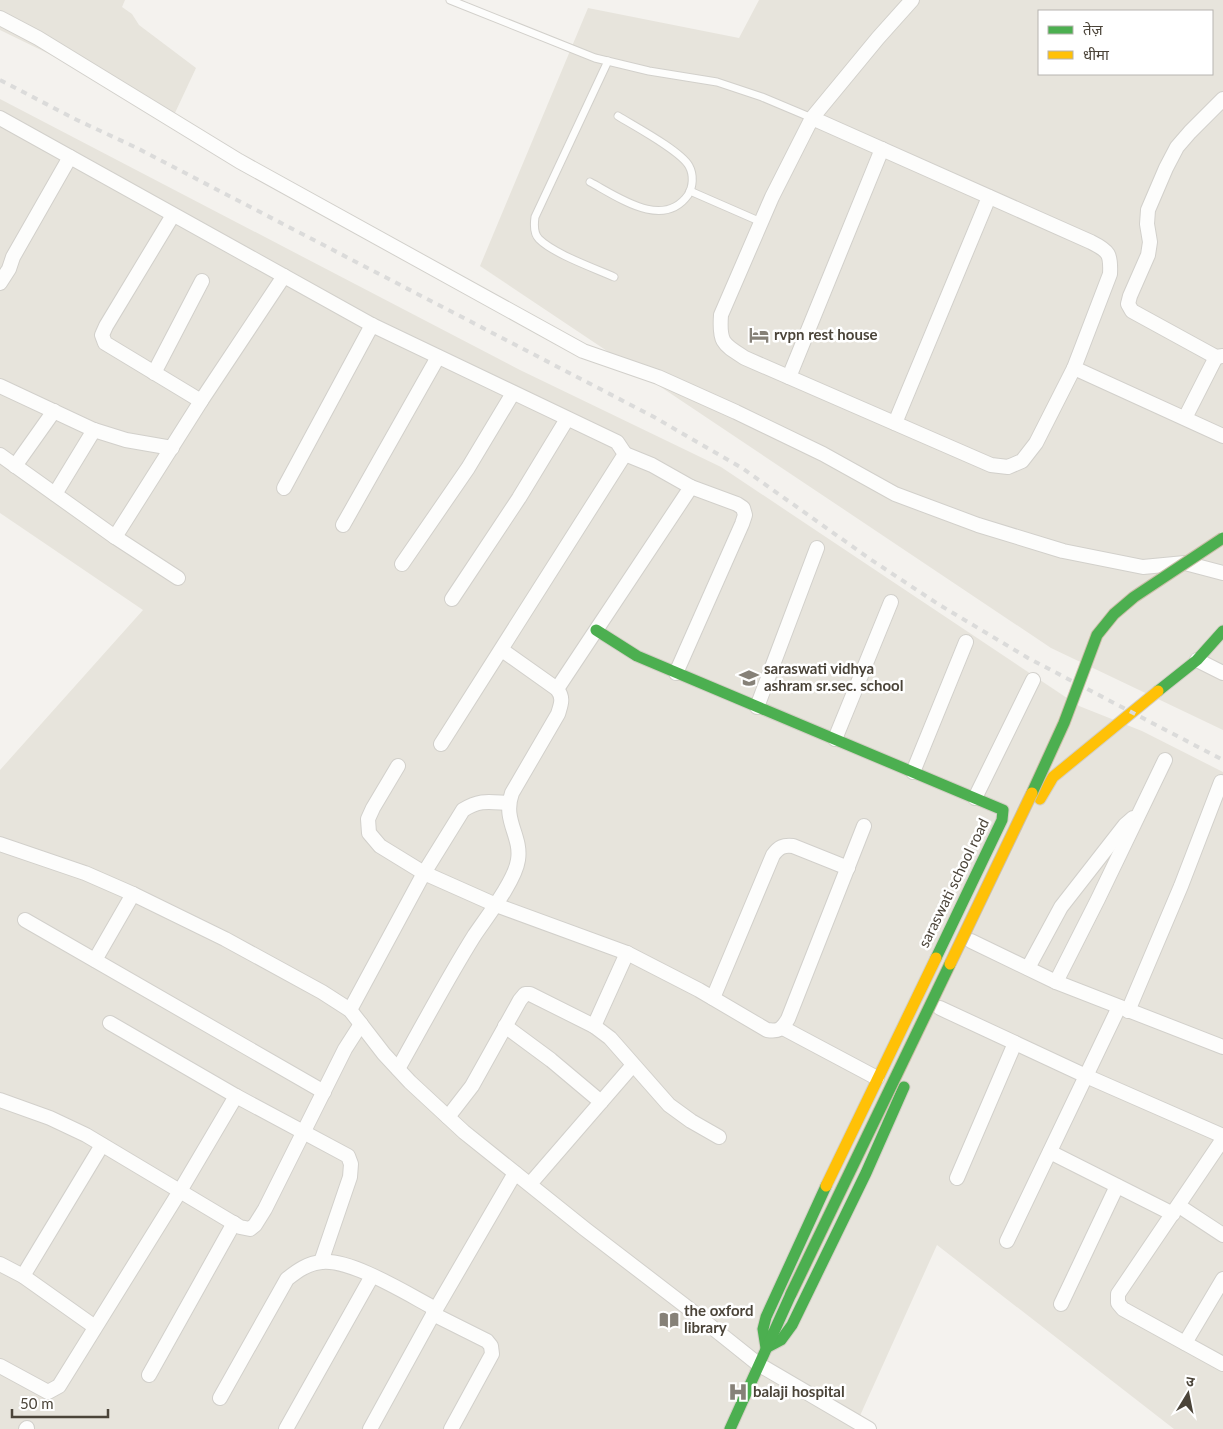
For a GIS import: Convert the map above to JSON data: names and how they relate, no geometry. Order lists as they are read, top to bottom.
{
  "streets": {
    "main road": ["saraswati school road"]
  },
  "places": {
    "hotel": ["rvpn rest house"],
    "school or university": ["saraswati vidhya ashram sr.sec. school"],
    "library": ["the oxford library"],
    "hospital": ["balaji hospital"]
  },
  "legend": ["तेज़", "धीमा"],
  "scale_bar": "50 m",
  "north": "top"
}
